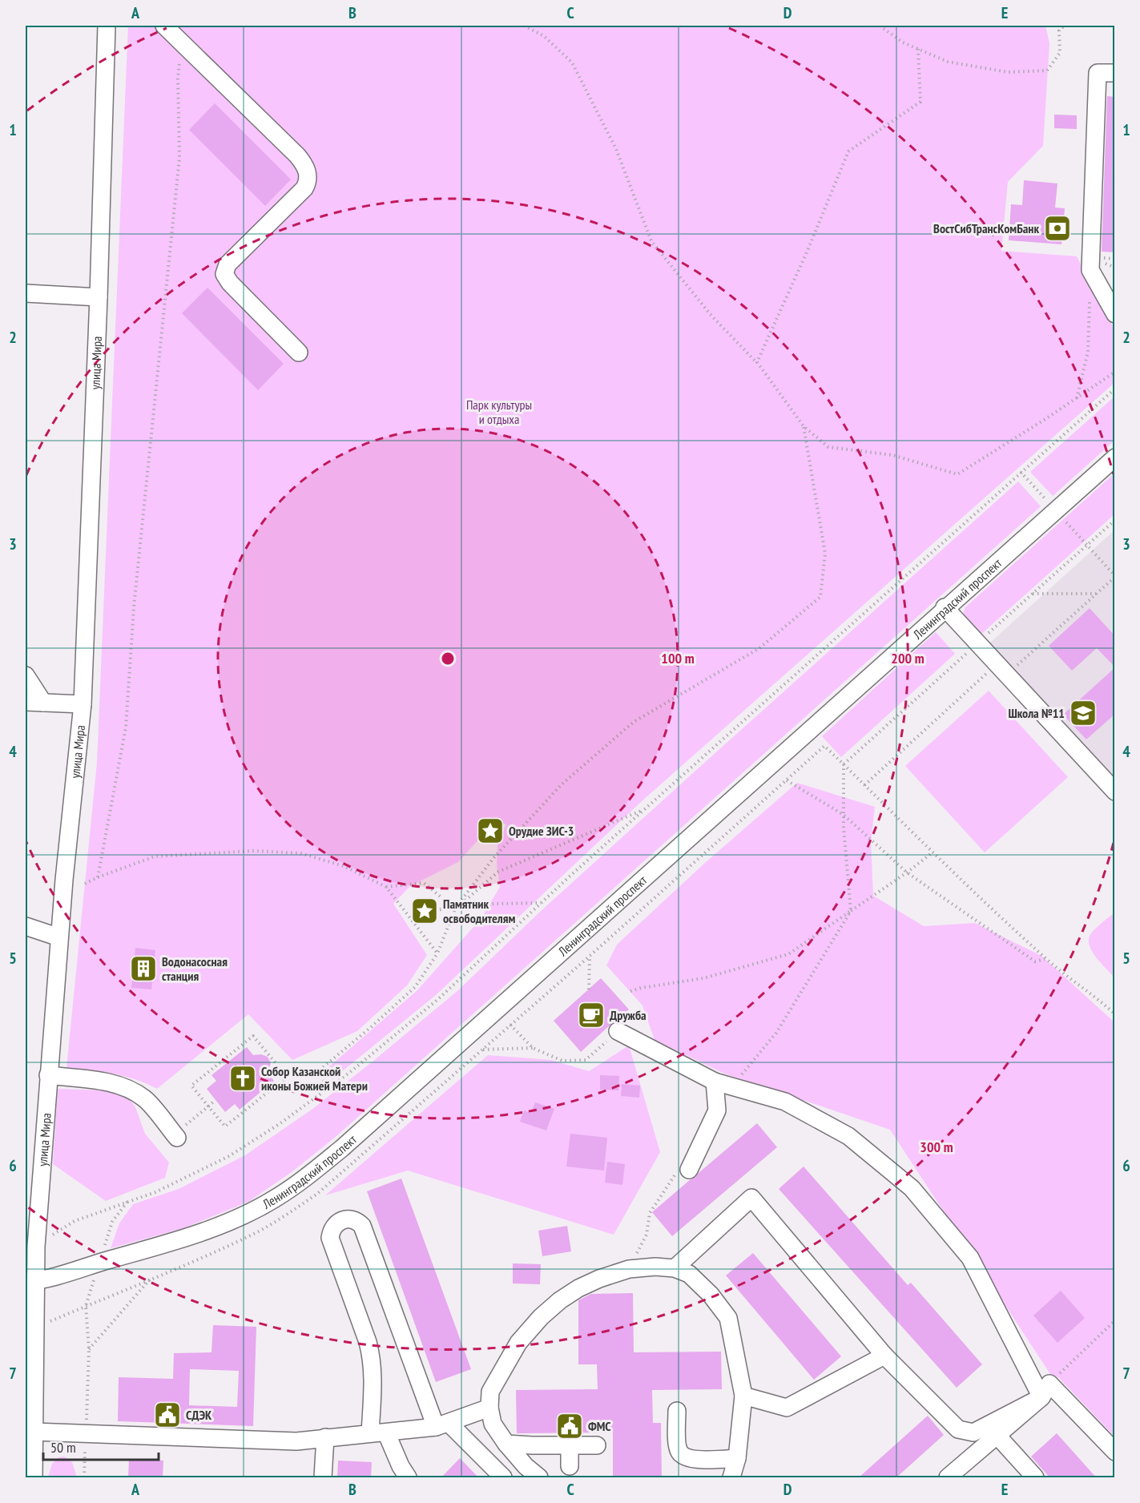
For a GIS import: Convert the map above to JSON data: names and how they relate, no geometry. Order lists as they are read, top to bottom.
{
  "streets": {
    "street": ["улица Мира", "Ленинградский проспект"]
  },
  "crossings": [
    ["улица Мира", "Ленинградский проспект"]
  ],
  "parks": ["Парк культуры и отдыха"],
  "places": {
    "bank": ["ВостСибТрансКомБанк"],
    "school or university": ["Школа №11"],
    "place": ["Орудие ЗИС-3", "Памятник освободителям"],
    "building": ["Водонасосная станция"],
    "cafe": ["Дружба"],
    "church": ["Собор Казанской иконы Божией Матери"],
    "public building": ["СДЭК", "ФМС"]
  },
  "scale_bar": "50 m",
  "grid": {
    "columns": [
      "A",
      "B",
      "C",
      "D",
      "E"
    ],
    "rows": [
      "1",
      "2",
      "3",
      "4",
      "5",
      "6",
      "7"
    ]
  },
  "rings": ["100 m", "200 m", "300 m"]
}
